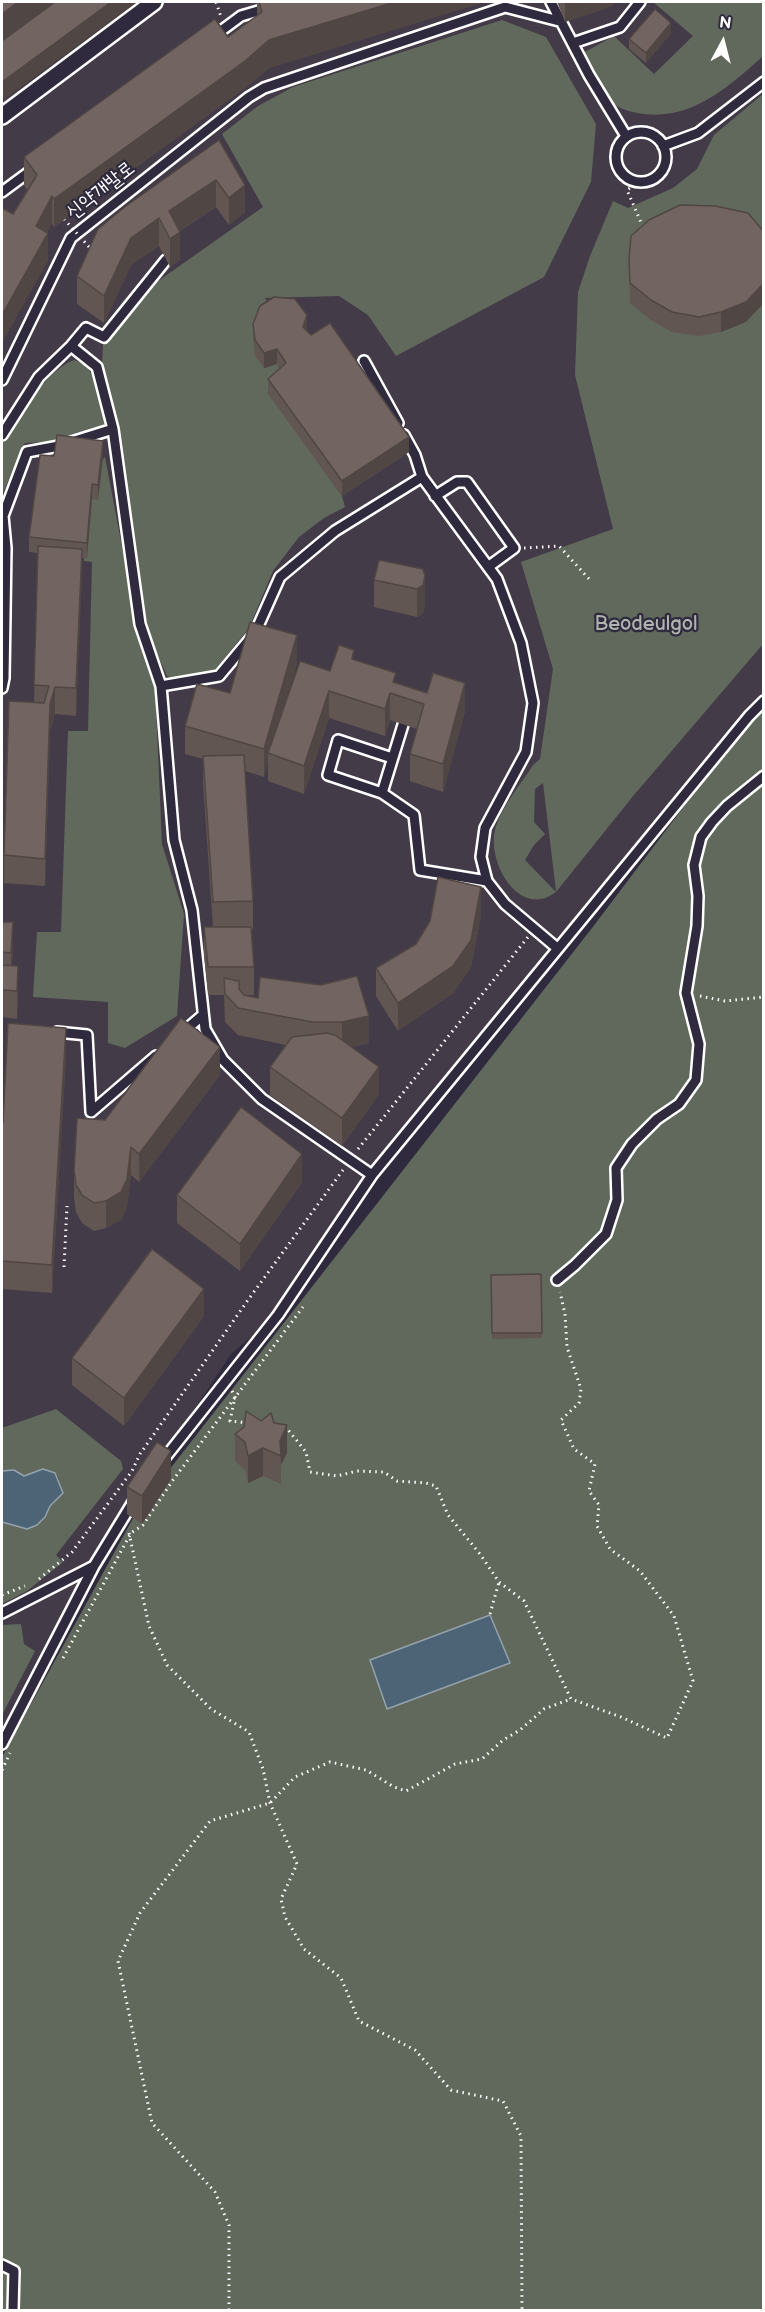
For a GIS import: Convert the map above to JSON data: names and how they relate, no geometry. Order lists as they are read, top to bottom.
{
  "streets": {
    "lane": ["신약개발로"]
  },
  "parks": ["Beodeulgol"],
  "north": "top"
}
